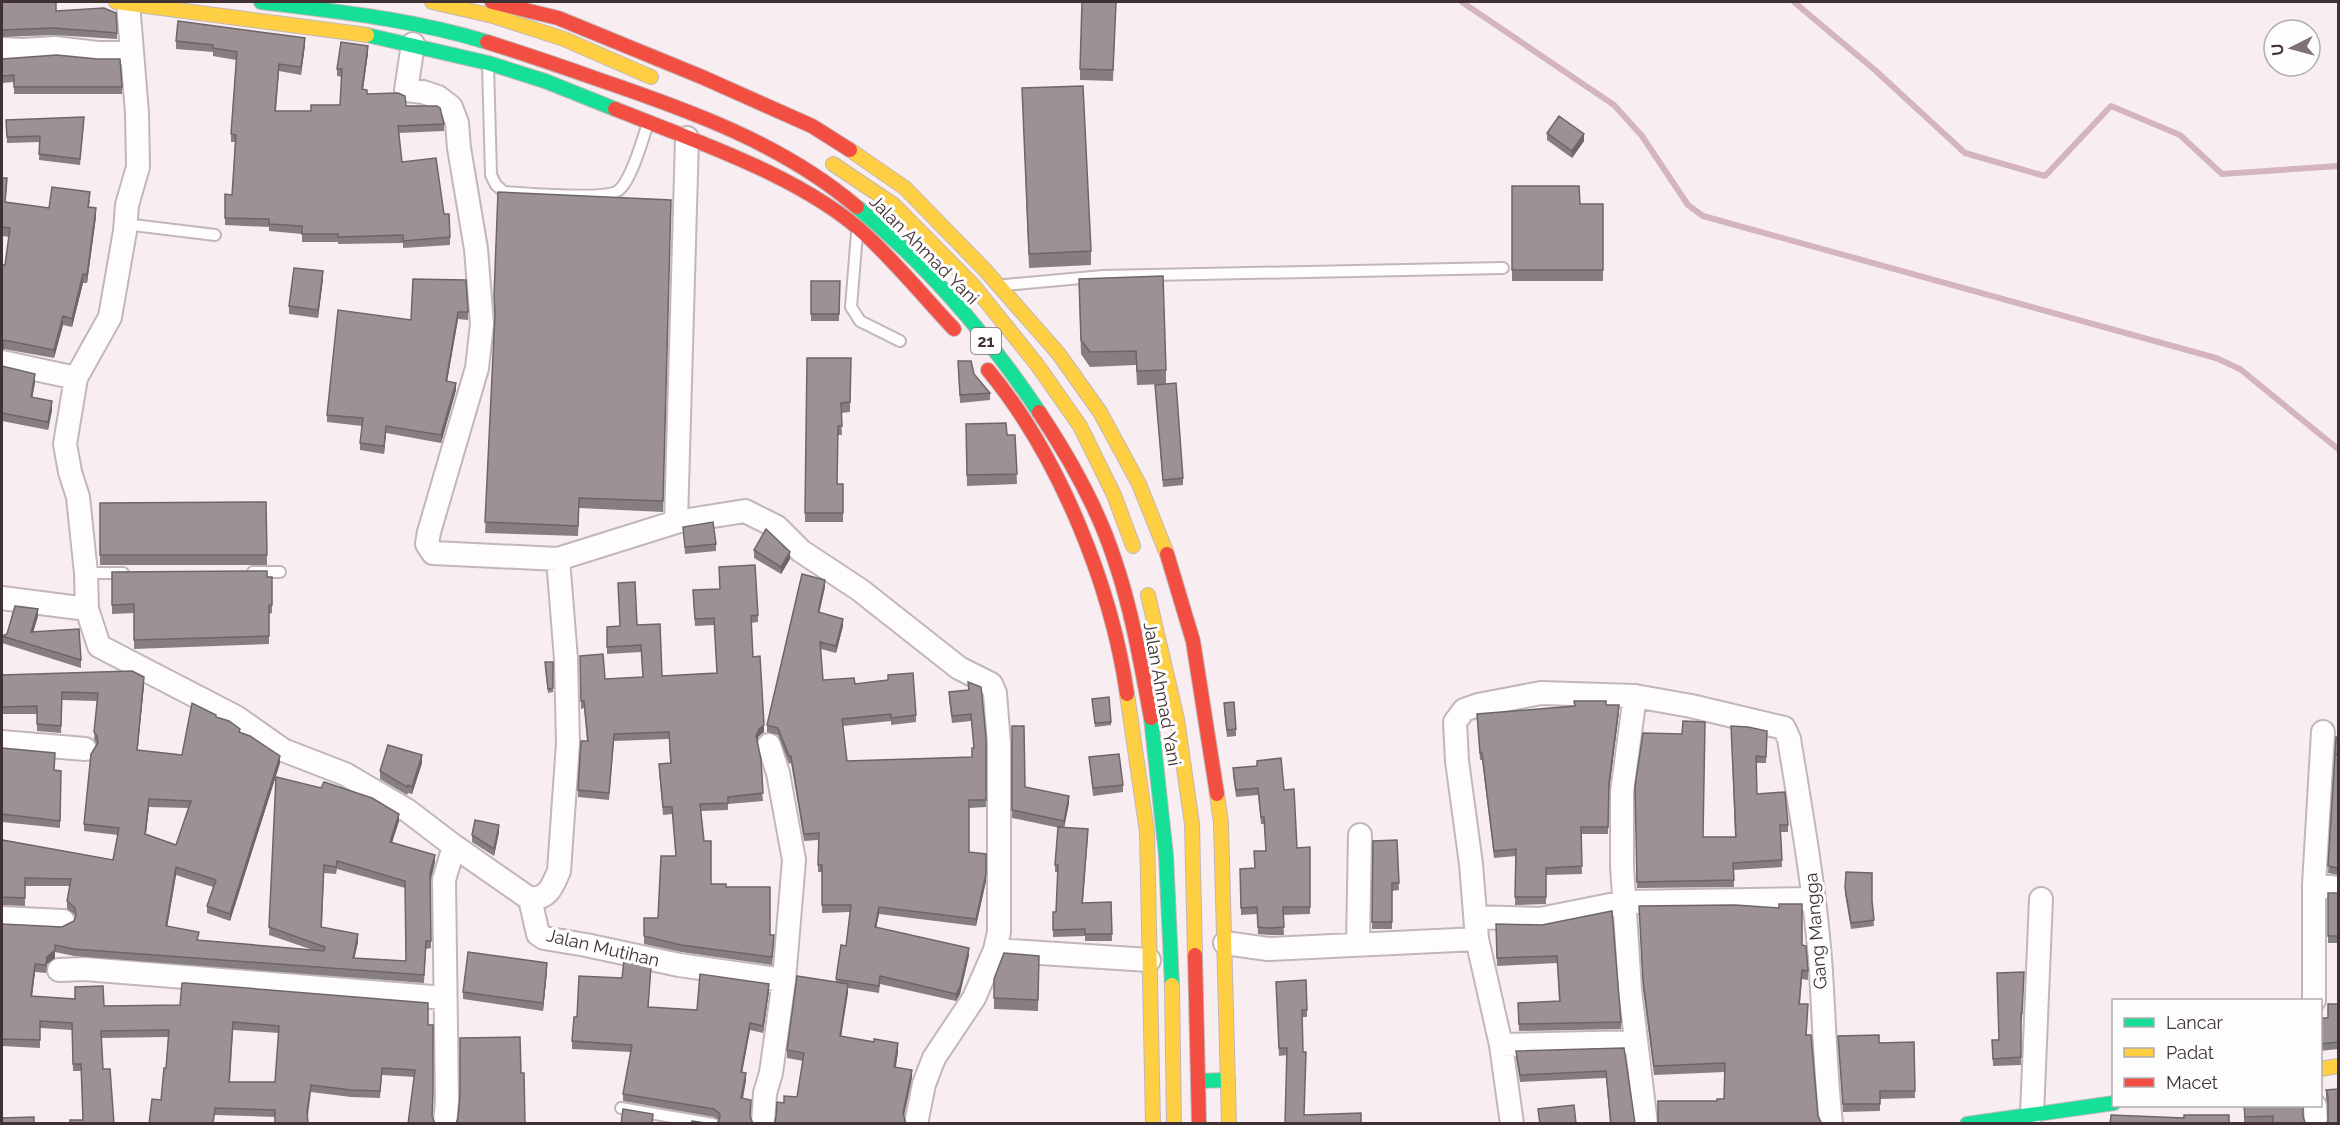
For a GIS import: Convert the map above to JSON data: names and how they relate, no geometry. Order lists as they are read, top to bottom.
{
  "streets": {
    "main road": ["Jalan Ahmad Yani", "21"],
    "street": ["Gang Mangga", "Jalan Mutihan"]
  },
  "legend": ["Lancar", "Padat", "Macet"],
  "north": "left"
}
